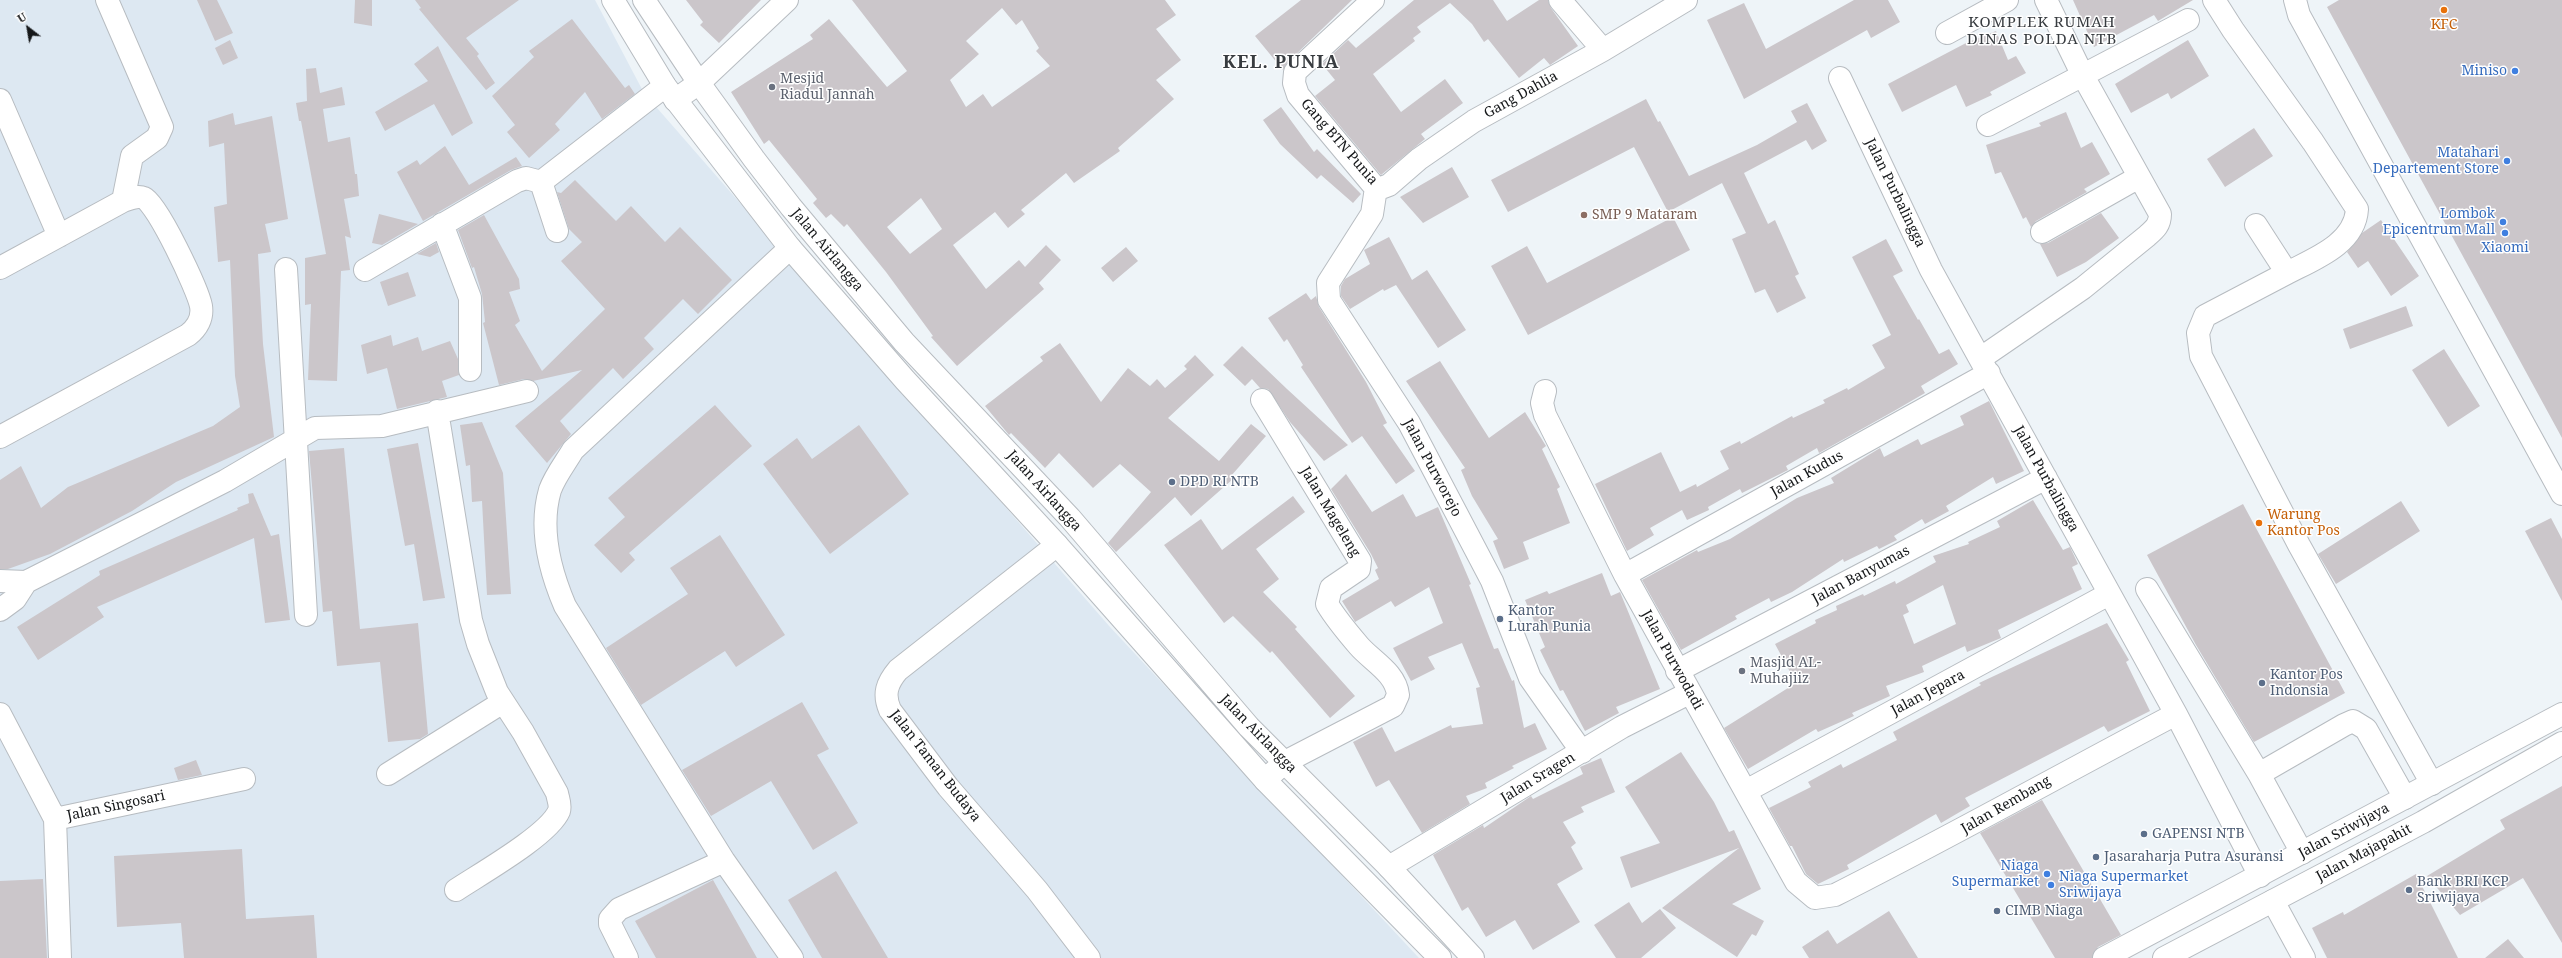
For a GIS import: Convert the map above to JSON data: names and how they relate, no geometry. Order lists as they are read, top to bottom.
{
  "streets": {
    "street": [
      "Gang Dahlia",
      "Gang BTN Punia",
      "Jalan Purbalingga",
      "Jalan Airlangga",
      "Jalan Purworejo",
      "Jalan Kudus",
      "Jalan Mageleng",
      "Jalan Banyumas",
      "Jalan Purwodadi",
      "Jalan Jepara",
      "Jalan Taman Budaya",
      "Jalan Sragen",
      "Jalan Rembang",
      "Jalan Singosari",
      "Jalan Sriwijaya",
      "Jalan Majapahit"
    ]
  },
  "crossings": [
    ["Gang Dahlia", "Gang BTN Punia"],
    ["Gang Dahlia", "Jalan Purworejo"],
    ["Gang BTN Punia", "Jalan Purworejo"],
    ["Jalan Purbalingga", "Jalan Kudus"],
    ["Jalan Purbalingga", "Jalan Banyumas"],
    ["Jalan Purbalingga", "Jalan Jepara"],
    ["Jalan Purbalingga", "Jalan Rembang"],
    ["Jalan Purbalingga", "Jalan Sriwijaya"],
    ["Jalan Airlangga", "Jalan Mageleng"],
    ["Jalan Airlangga", "Jalan Taman Budaya"],
    ["Jalan Airlangga", "Jalan Sragen"],
    ["Jalan Purworejo", "Jalan Sragen"],
    ["Jalan Kudus", "Jalan Purwodadi"],
    ["Jalan Banyumas", "Jalan Purwodadi"],
    ["Jalan Purwodadi", "Jalan Jepara"],
    ["Jalan Purwodadi", "Jalan Sragen"],
    ["Jalan Purwodadi", "Jalan Rembang"]
  ],
  "districts": ["KOMPLEK RUMAH DINAS POLDA NTB", "KEL. PUNIA"],
  "places": [
    "KFC",
    "Miniso",
    "Mesjid Riadul Jannah",
    "Matahari Departement Store",
    "SMP 9 Mataram",
    "Lombok Epicentrum Mall",
    "Xiaomi",
    "DPD RI NTB",
    "Warung Kantor Pos",
    "Kantor Lurah Punia",
    "Masjid AL- Muhajiiz",
    "Kantor Pos Indonsia",
    "GAPENSI NTB",
    "Jasaraharja Putra Asuransi",
    "Niaga Supermarket",
    "Niaga Supermarket Sriwijaya",
    "Bank BRI KCP Sriwijaya",
    "CIMB Niaga"
  ],
  "north": "top left"
}
